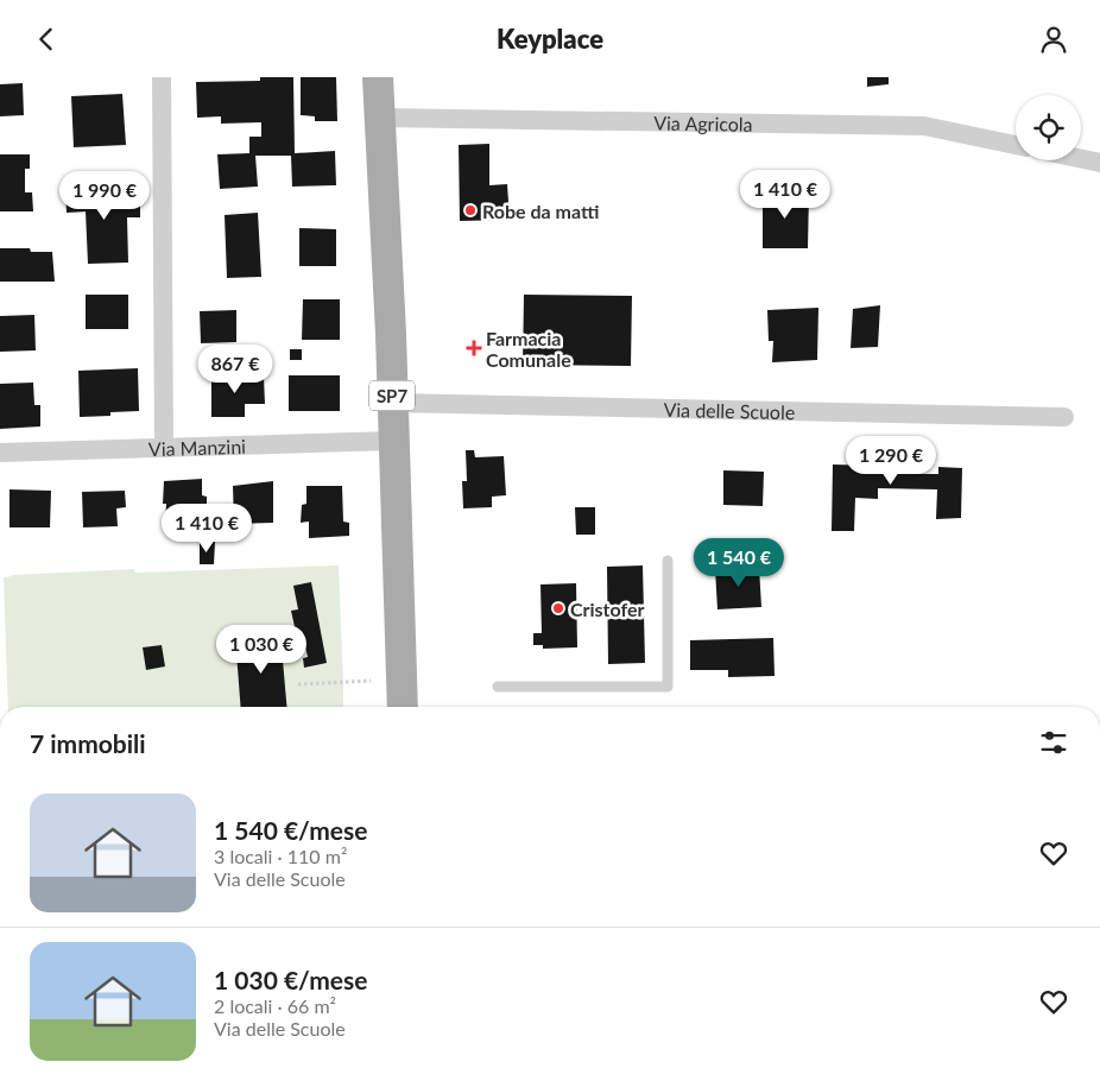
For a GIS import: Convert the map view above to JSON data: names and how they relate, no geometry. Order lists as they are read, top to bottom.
{
  "streets": {
    "main road": ["SP7"],
    "street": ["Via Agricola", "Via delle Scuole", "Via Manzini"]
  },
  "crossings": [
    ["Via Agricola", "SP7"],
    ["SP7", "Via delle Scuole"],
    ["SP7", "Via Manzini"]
  ],
  "places": {
    "other": ["Robe da matti", "Cristofer"],
    "health": ["Farmacia Comunale"]
  },
  "page": {
    "header": "Keyplace",
    "price": [
      "1 410 €",
      "1 990 €",
      "867 €",
      "1 290 €",
      "1 410 €",
      "1 540 €",
      "1 030 €"
    ],
    "heading": "7 immobili",
    "list": [
      {
        "name": "1 540 €/mese",
        "note": "3 locali · 110 m² · Via delle Scuole"
      },
      {
        "name": "1 030 €/mese",
        "note": "2 locali · 66 m² · Via delle Scuole"
      }
    ]
  }
}
